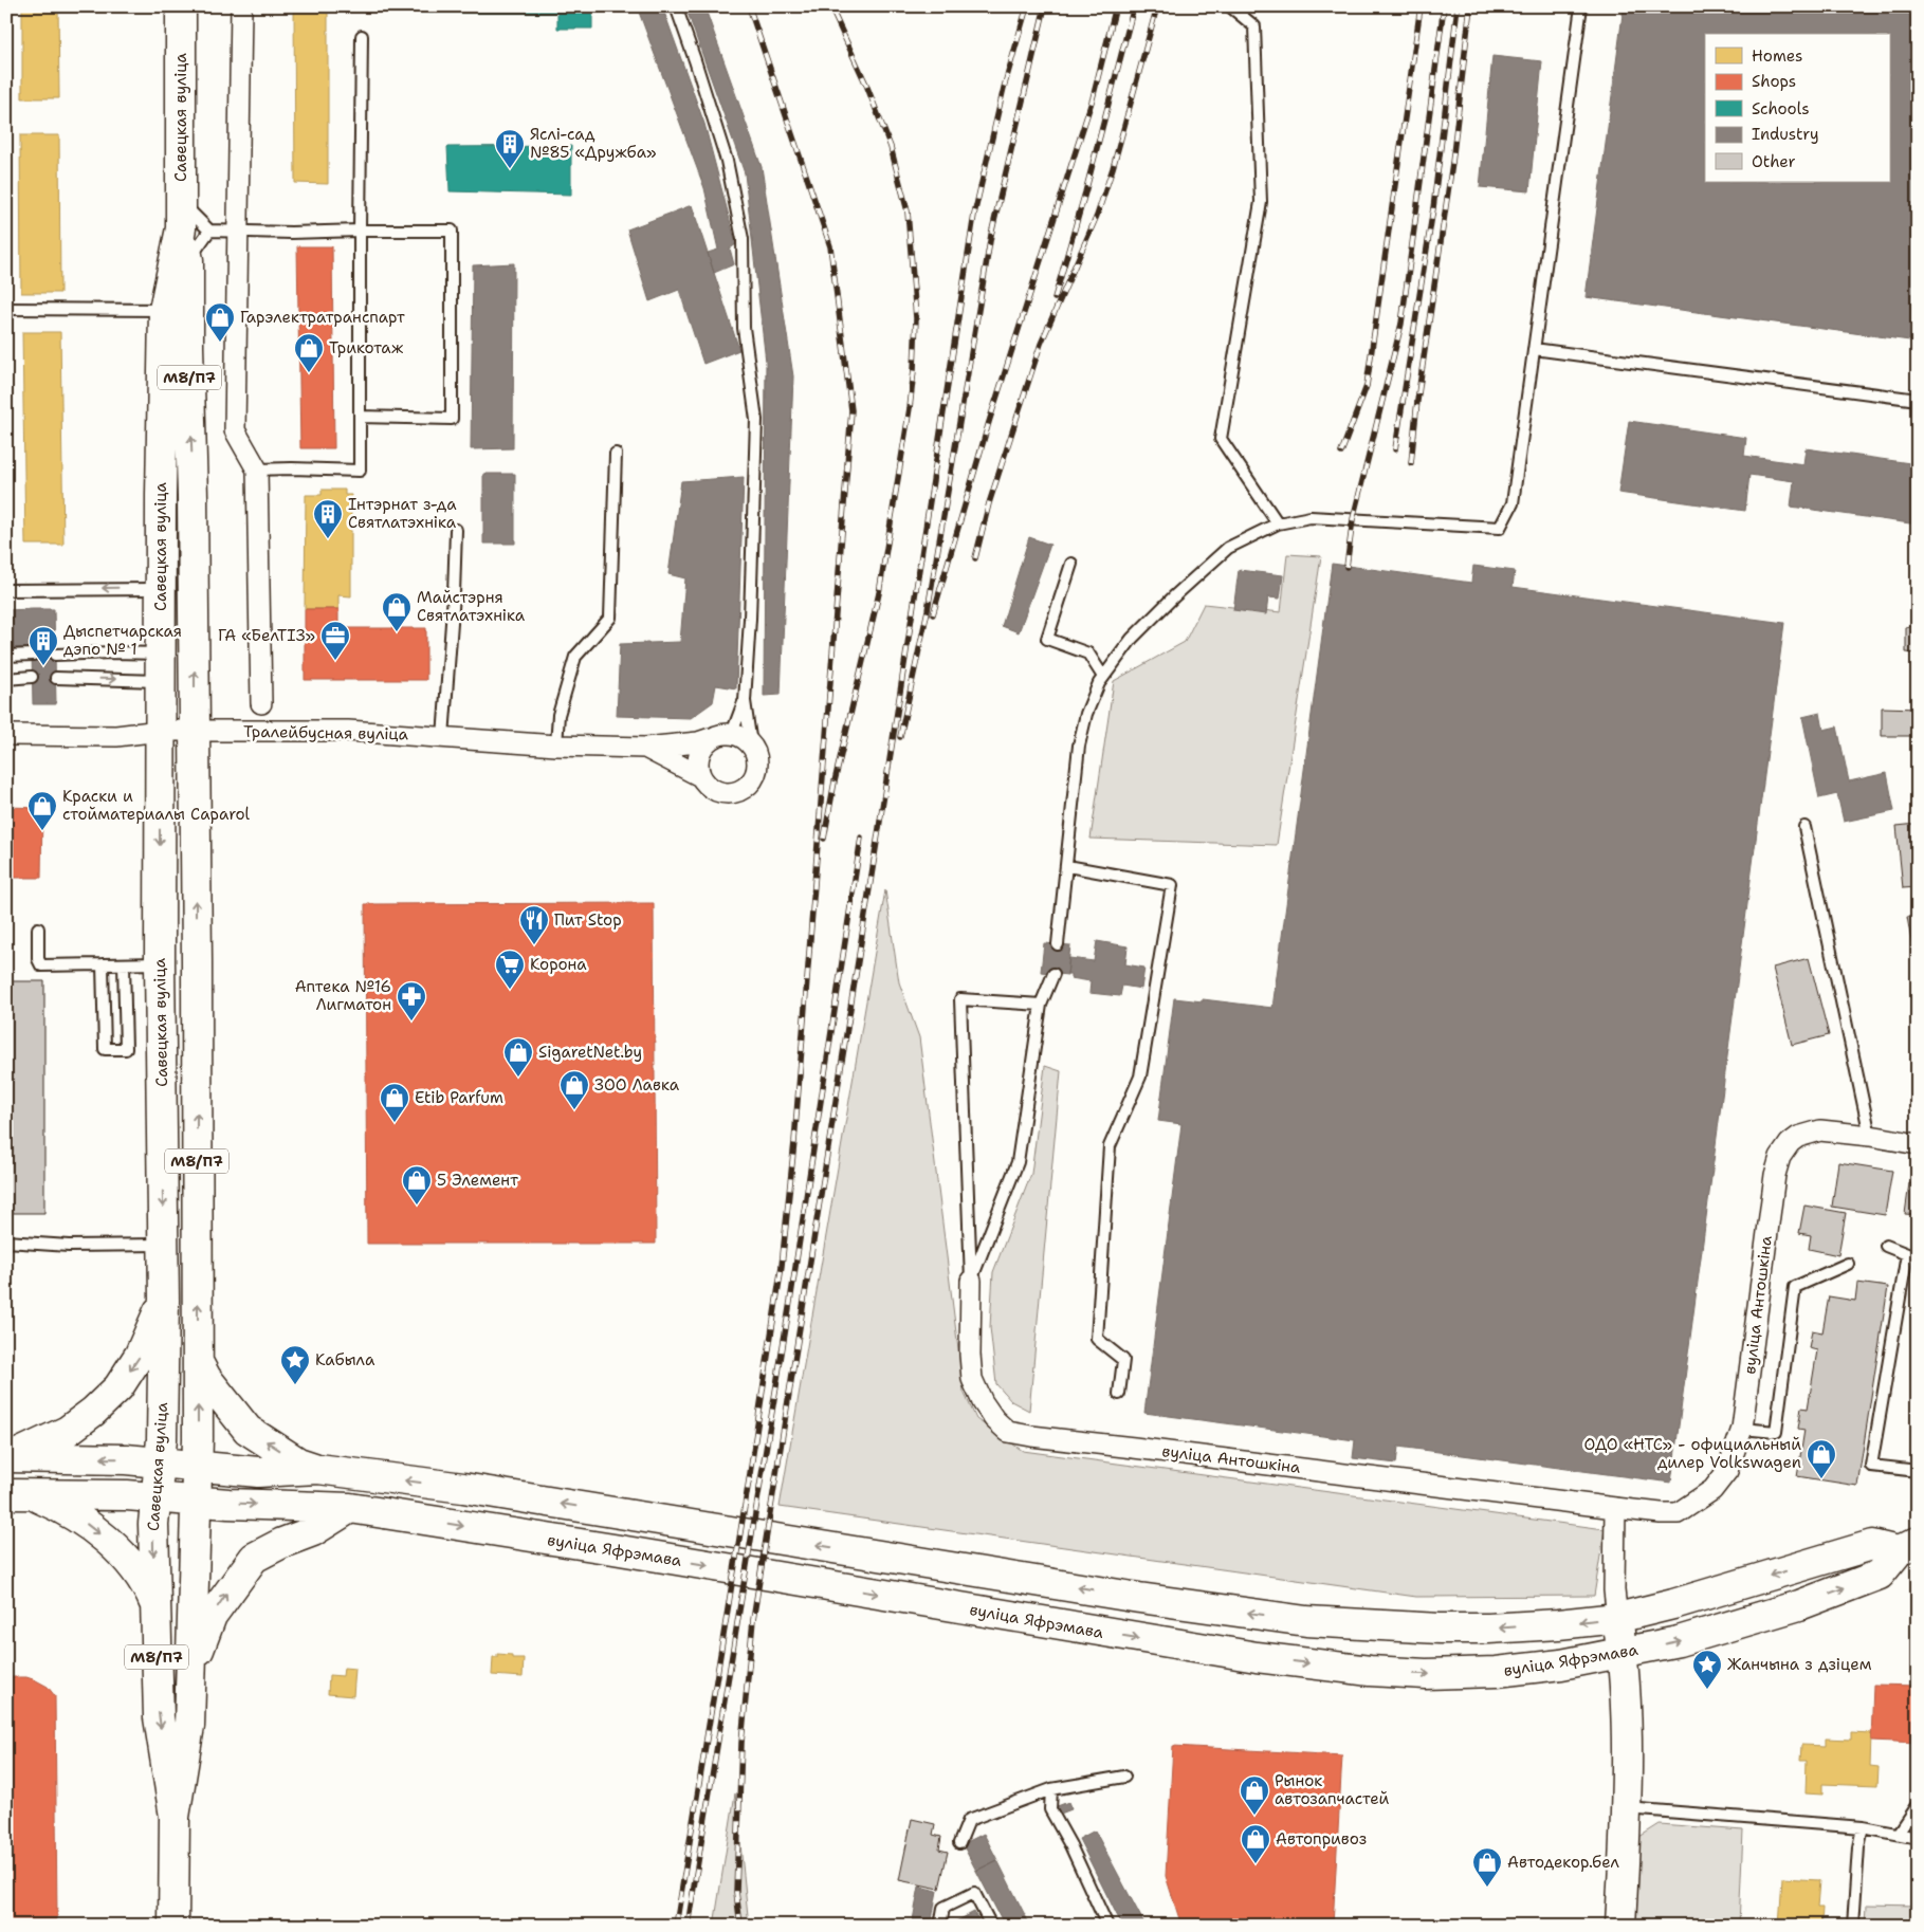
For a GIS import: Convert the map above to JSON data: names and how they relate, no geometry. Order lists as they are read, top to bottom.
{
  "streets": {
    "main road": ["Савецкая вуліца", "М8/П7", "вуліца Яфрэмава"],
    "street": ["Тралейбусная вуліца", "вуліца Антошкіна"]
  },
  "crossings": [
    ["Савецкая вуліца", "Тралейбусная вуліца"],
    ["Савецкая вуліца", "вуліца Яфрэмава"]
  ],
  "places": {
    "building": ["Яслі-сад №85 «Дружба»", "Інтэрнат з-да Святлатэхніка", "Дыспетчарская дэпо № 1"],
    "shop": [
      "Гарэлектратранспарт",
      "Трикотаж",
      "Майстэрня Святлатэхніка",
      "Краски и стойматериалы Сaparol",
      "SigaretNet.by",
      "ЗОО Лавка",
      "Etib Parfum",
      "5 Элемент",
      "ОДО «НТС» - официальный дилер Volkswagen",
      "Рынок автозапчастей",
      "Автопривоз",
      "Автодекор.бел"
    ],
    "office": ["ГА «БелТІЗ»"],
    "restaurant": ["Пит Stop"],
    "supermarket": ["Корона"],
    "pharmacy": ["Аптека №16 Лигматон"],
    "place": ["Кабыла", "Жанчына з дзіцем"]
  },
  "legend": [
    "Homes",
    "Shops",
    "Schools",
    "Industry",
    "Other"
  ]
}
